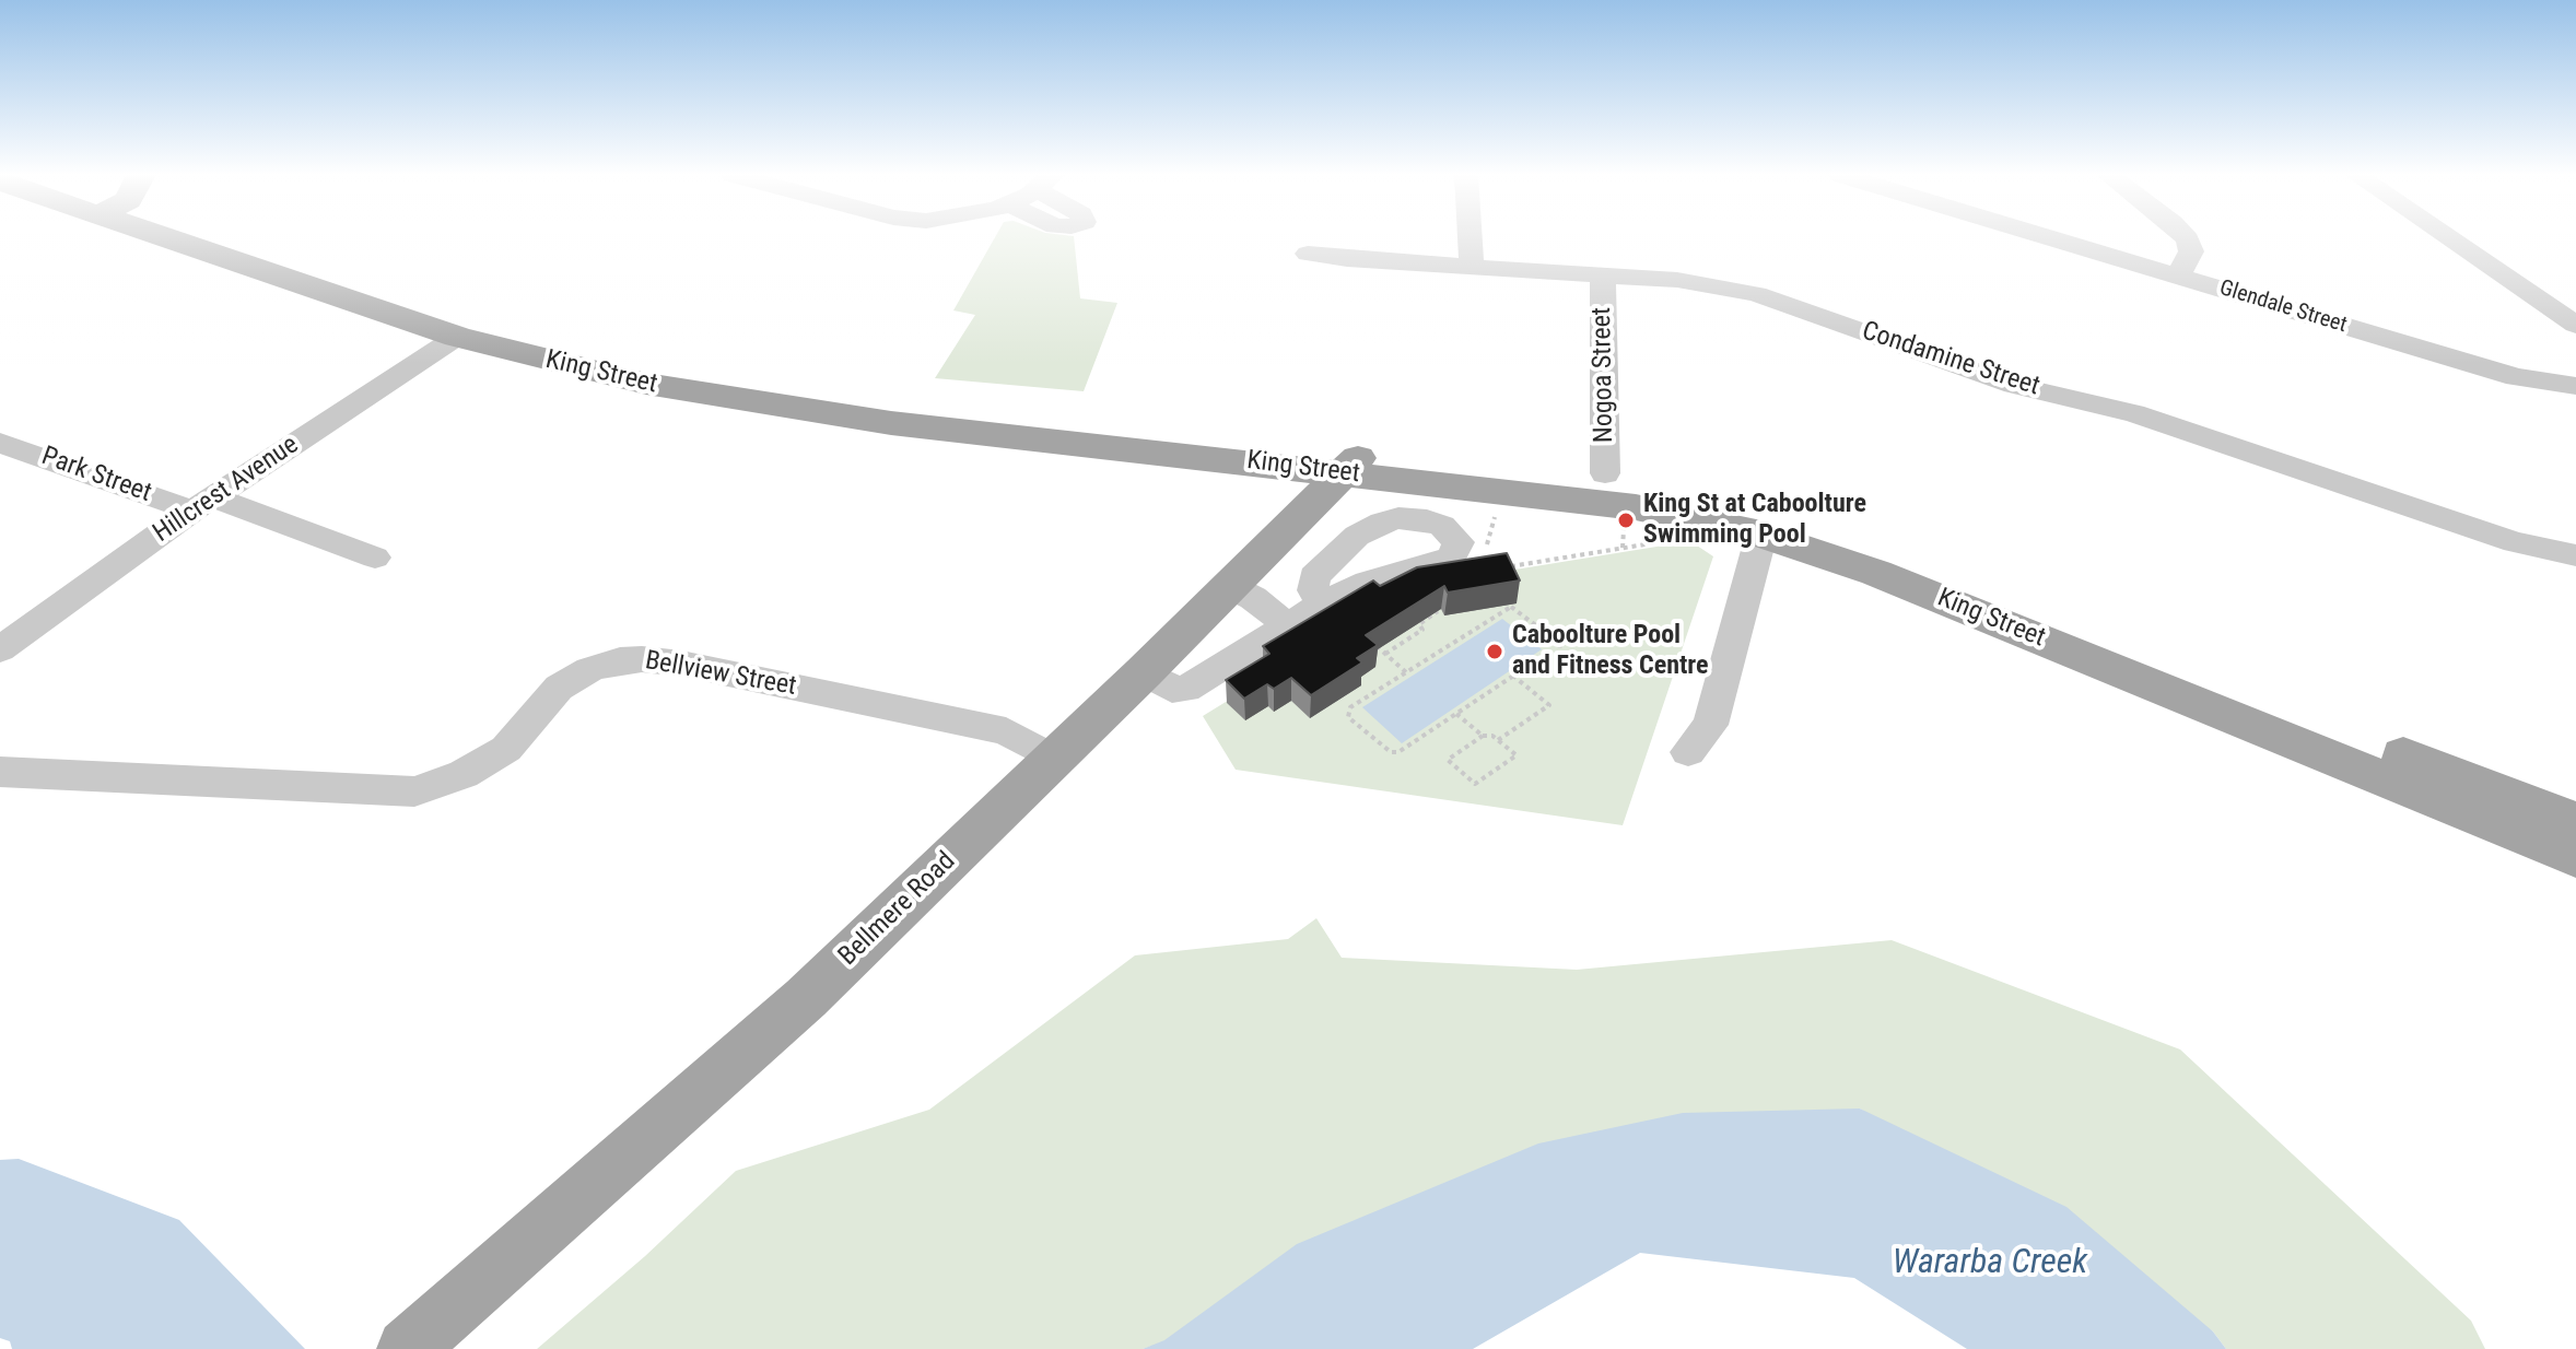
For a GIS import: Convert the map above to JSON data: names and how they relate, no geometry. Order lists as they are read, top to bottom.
{
  "streets": {
    "main road": ["King Street", "Bellmere Road"],
    "street": [
      "Glendale Street",
      "Condamine Street",
      "Nogoa Street",
      "Park Street",
      "Hillcrest Avenue",
      "Bellview Street"
    ]
  },
  "crossings": [
    ["Condamine Street", "Nogoa Street"],
    ["King Street", "Nogoa Street"],
    ["King Street", "Hillcrest Avenue"],
    ["King Street", "Bellmere Road"],
    ["Park Street", "Hillcrest Avenue"],
    ["Bellview Street", "Bellmere Road"]
  ],
  "water": ["Wararba Creek"],
  "places": ["King St at Caboolture Swimming Pool", "Caboolture Pool and Fitness Centre"]
}
